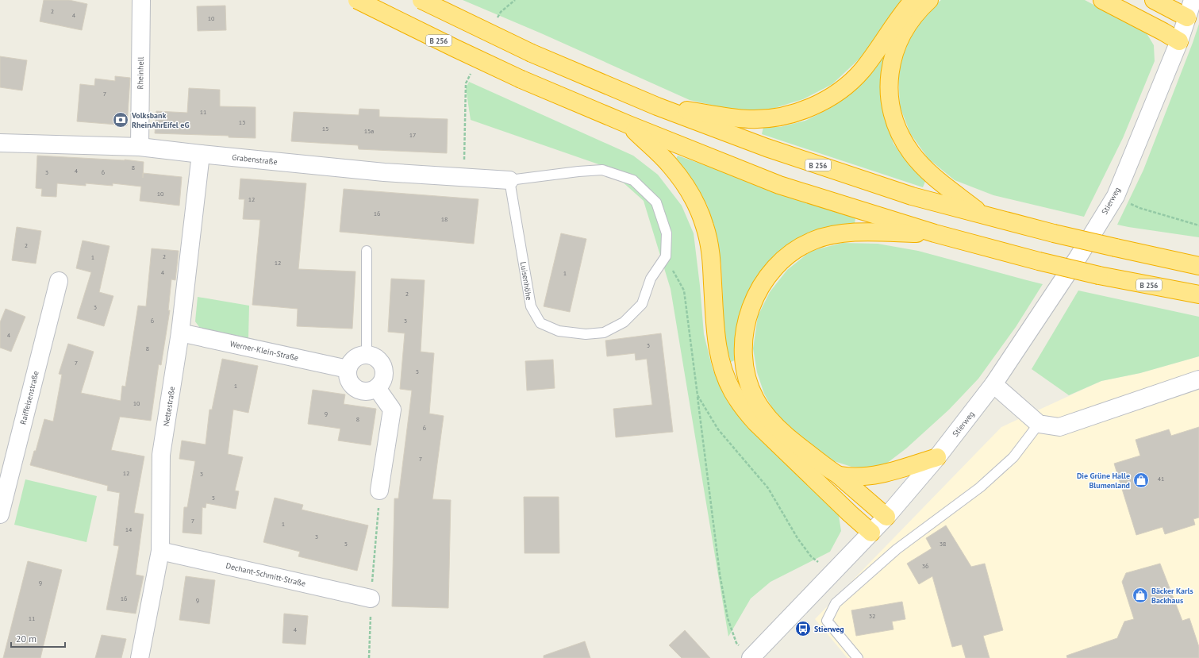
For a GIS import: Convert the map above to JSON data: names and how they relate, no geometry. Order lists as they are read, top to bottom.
{
  "streets": {
    "highway": ["B 256"],
    "street": [
      "Rheinhell",
      "Grabenstraße",
      "Stierweg",
      "Werner-Klein-Straße",
      "Raiffeisenstraße",
      "Nettestraße",
      "Dechant-Schmitt-Straße"
    ],
    "lane": ["Luisenhöhe"]
  },
  "crossings": [
    ["Rheinhell", "Grabenstraße"],
    ["Grabenstraße", "Luisenhöhe"],
    ["Grabenstraße", "Nettestraße"],
    ["Werner-Klein-Straße", "Nettestraße"],
    ["Nettestraße", "Dechant-Schmitt-Straße"]
  ],
  "places": {
    "bank": ["Volksbank RheinAhrEifel eG"],
    "shop": ["Die Grüne Halle Blumenland", "Bäcker Karls Backhaus"],
    "bus stop": ["Stierweg"]
  },
  "house_numbers": [
    "2",
    "4",
    "10",
    "7",
    "11",
    "13",
    "15",
    "15a",
    "17",
    "8",
    "4",
    "3",
    "6",
    "10",
    "12",
    "16",
    "18",
    "2",
    "2",
    "1",
    "12",
    "4",
    "1",
    "2",
    "3",
    "6",
    "3",
    "4",
    "3",
    "8",
    "7",
    "5",
    "1",
    "10",
    "9",
    "8",
    "6",
    "7",
    "12",
    "3",
    "41",
    "5",
    "7",
    "1",
    "14",
    "3",
    "5",
    "38",
    "36",
    "9",
    "16",
    "9",
    "32",
    "11",
    "4"
  ],
  "scale_bar": "20 m"
}
